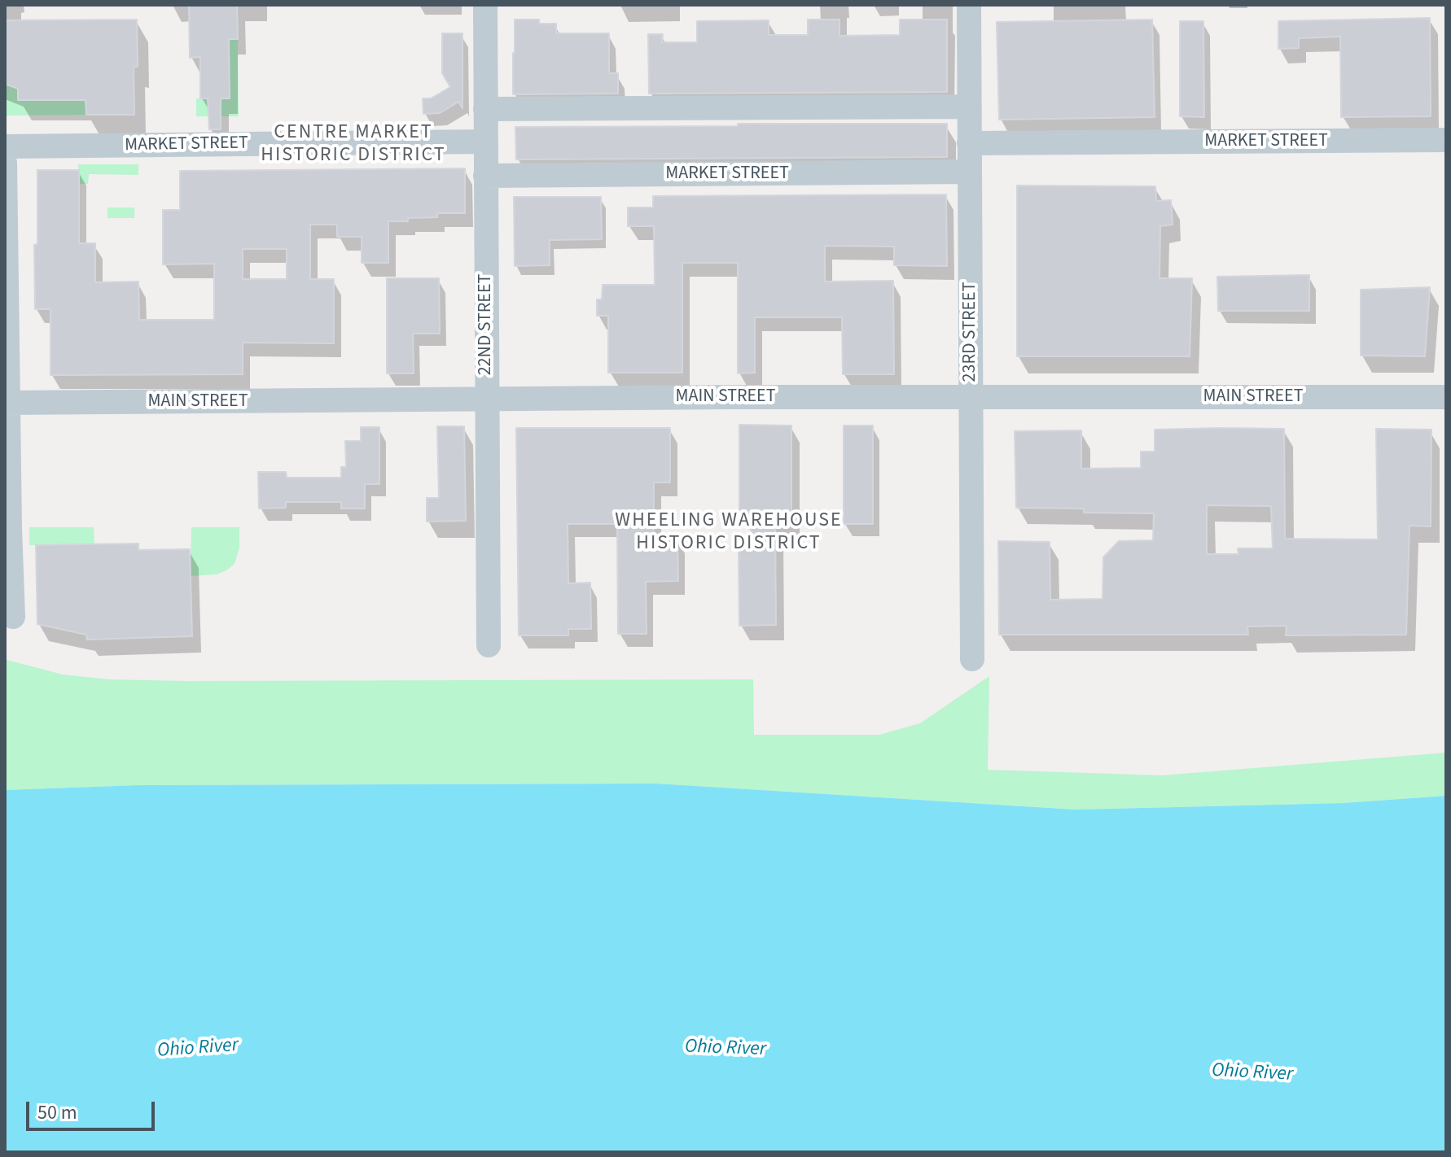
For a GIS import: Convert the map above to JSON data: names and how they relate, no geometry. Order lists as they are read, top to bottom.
{
  "streets": {
    "street": [
      "MARKET STREET",
      "22ND STREET",
      "23RD STREET",
      "MAIN STREET"
    ]
  },
  "crossings": [
    ["MARKET STREET", "22ND STREET"],
    ["MARKET STREET", "23RD STREET"],
    ["22ND STREET", "MAIN STREET"],
    ["23RD STREET", "MAIN STREET"]
  ],
  "districts": ["CENTRE MARKET HISTORIC DISTRICT", "WHEELING WAREHOUSE HISTORIC DISTRICT"],
  "water": ["Ohio River"],
  "scale_bar": "50 m"
}
